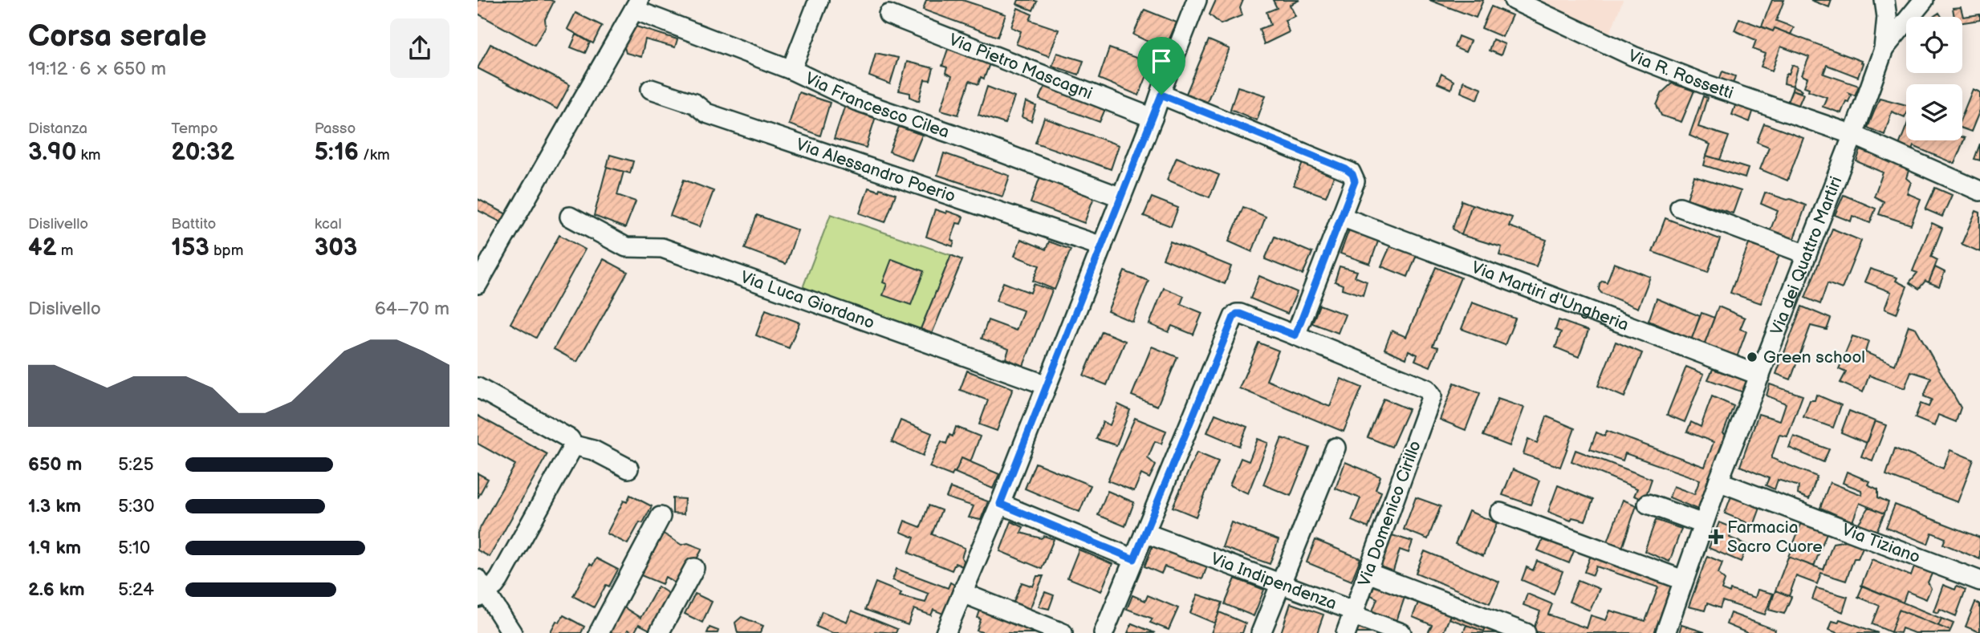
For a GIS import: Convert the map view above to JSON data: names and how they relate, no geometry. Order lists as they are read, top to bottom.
{
  "streets": {
    "street": [
      "Via Pietro Mascagni",
      "Via R. Rossetti",
      "Via Francesco Cilea",
      "Via Alessandro Poerio",
      "Via dei Quattro Martiri",
      "Via Martiri d'Ungheria",
      "Via Luca Giordano",
      "Via Domenico Cirillo",
      "Via Tiziano",
      "Via Indipendenza"
    ]
  },
  "crossings": [
    ["Via R. Rossetti", "Via dei Quattro Martiri"],
    ["Via dei Quattro Martiri", "Via Martiri d'Ungheria"],
    ["Via dei Quattro Martiri", "Via Tiziano"],
    ["Via Domenico Cirillo", "Via Indipendenza"]
  ],
  "places": {
    "other": ["Green school"],
    "health": ["Farmacia Sacro Cuore"]
  },
  "page": {
    "heading": ["Corsa serale", "19:12 · 6 × 650 m"],
    "stats": [
      ["Distanza", "3.90 km"],
      ["Tempo", "20:32"],
      ["Passo", "5:16 /km"],
      ["Dislivello", "42 m"],
      ["Battito", "153 bpm"],
      ["kcal", "303"]
    ],
    "chart": ["Dislivello", "64–70 m"],
    "list": [
      {
        "name": "650 m",
        "note": "5:25"
      },
      {
        "name": "1.3 km",
        "note": "5:30"
      },
      {
        "name": "1.9 km",
        "note": "5:10"
      },
      {
        "name": "2.6 km",
        "note": "5:24"
      }
    ]
  }
}
